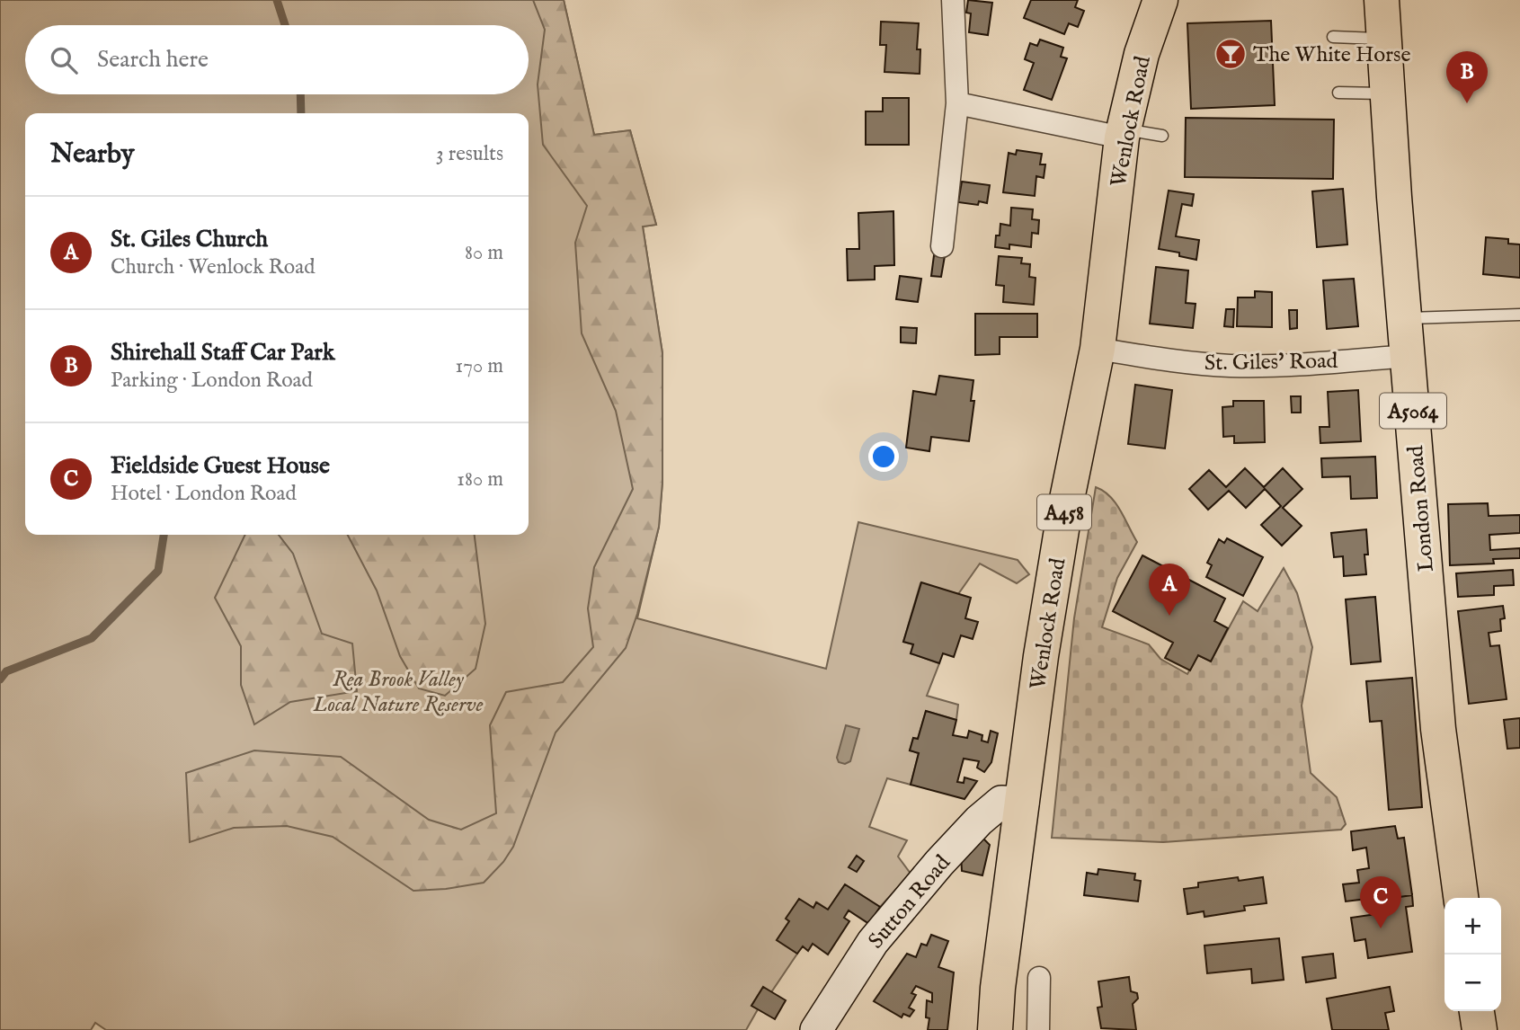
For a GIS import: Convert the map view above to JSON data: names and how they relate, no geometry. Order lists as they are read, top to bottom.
{
  "streets": {
    "main road": [
      "Wenlock Road",
      "A5064",
      "London Road",
      "A458"
    ],
    "street": ["St. Giles' Road", "Sutton Road"]
  },
  "crossings": [
    ["Wenlock Road", "St. Giles' Road"],
    ["Wenlock Road", "Sutton Road"],
    ["St. Giles' Road", "London Road"]
  ],
  "parks": ["Rea Brook Valley Local Nature Reserve"],
  "places": {
    "bar": ["The White Horse"]
  },
  "page": {
    "search": "Search here",
    "pins": ["B", "A", "C"],
    "heading": ["Nearby", "3 results"],
    "list": [
      {
        "mark": "A",
        "name": "St. Giles Church",
        "note": "Church · Wenlock Road",
        "value": "80 m"
      },
      {
        "mark": "B",
        "name": "Shirehall Staff Car Park",
        "note": "Parking · London Road",
        "value": "170 m"
      },
      {
        "mark": "C",
        "name": "Fieldside Guest House",
        "note": "Hotel · London Road",
        "value": "180 m"
      }
    ],
    "map_buttons": ["+", "−"]
  }
}
